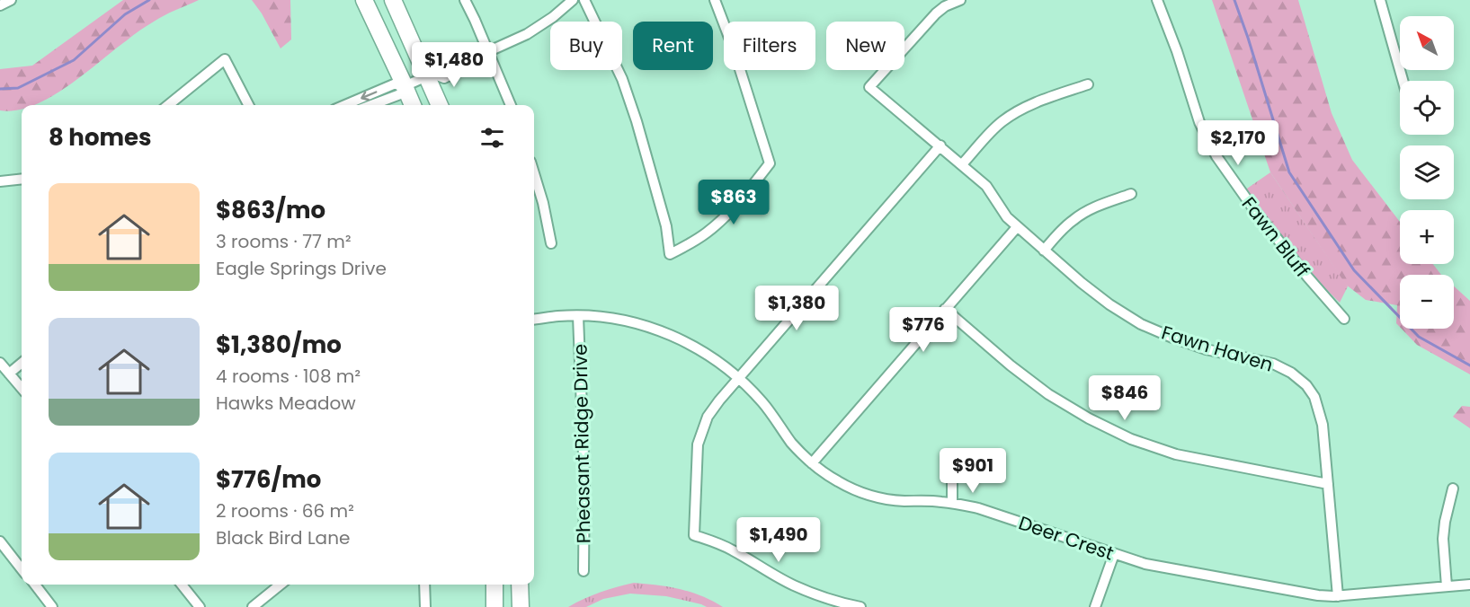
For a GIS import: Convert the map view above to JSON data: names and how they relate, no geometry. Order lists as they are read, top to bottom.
{
  "streets": {
    "street": [
      "Fawn Bluff",
      "Fawn Haven",
      "Pheasant Ridge Drive",
      "Deer Crest"
    ]
  },
  "crossings": [
    ["Fawn Haven", "Deer Crest"],
    ["Pheasant Ridge Drive", "Deer Crest"]
  ],
  "north": "top left",
  "page": {
    "map_buttons": ["+", "−"],
    "chip": [
      "Buy",
      "Rent",
      "Filters",
      "New"
    ],
    "price": [
      "$1,480",
      "$2,170",
      "$863",
      "$1,380",
      "$776",
      "$846",
      "$901",
      "$1,490"
    ],
    "heading": "8 homes",
    "list": [
      {
        "name": "$863/mo",
        "note": "3 rooms · 77 m² · Eagle Springs Drive"
      },
      {
        "name": "$1,380/mo",
        "note": "4 rooms · 108 m² · Hawks Meadow"
      },
      {
        "name": "$776/mo",
        "note": "2 rooms · 66 m² · Black Bird Lane"
      }
    ]
  }
}
